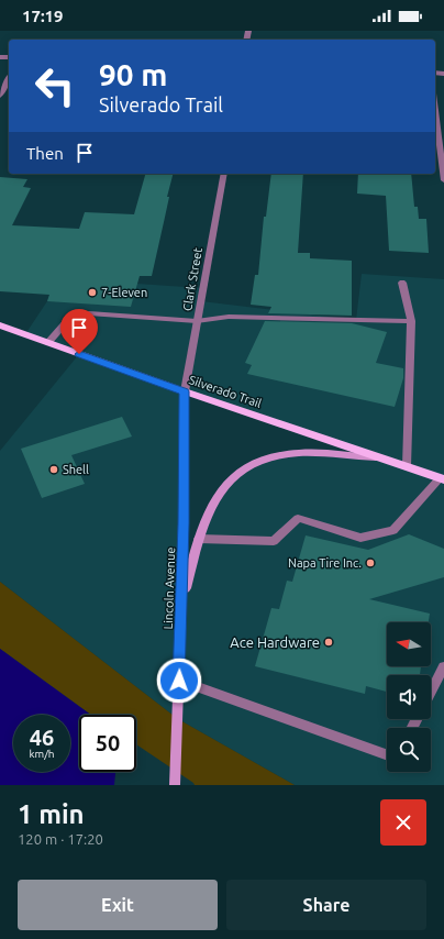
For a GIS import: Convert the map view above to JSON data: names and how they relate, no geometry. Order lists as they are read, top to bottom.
{
  "streets": {
    "main road": ["Silverado Trail", "Lincoln Avenue"],
    "street": ["Clark Street"]
  },
  "crossings": [
    ["Clark Street", "Silverado Trail"],
    ["Clark Street", "Lincoln Avenue"],
    ["Silverado Trail", "Lincoln Avenue"]
  ],
  "places": [
    "7-Eleven",
    "Shell",
    "Napa Tire Inc.",
    "Ace Hardware"
  ],
  "north": "left",
  "page": {
    "status": "17:19",
    "turn": ["90 m", "Silverado Trail"],
    "then": "Then",
    "speed": "46 km/h",
    "limit": "50",
    "heading": ["1 min", "120 m · 17:20"],
    "buttons": ["Exit", "Share"]
  }
}
